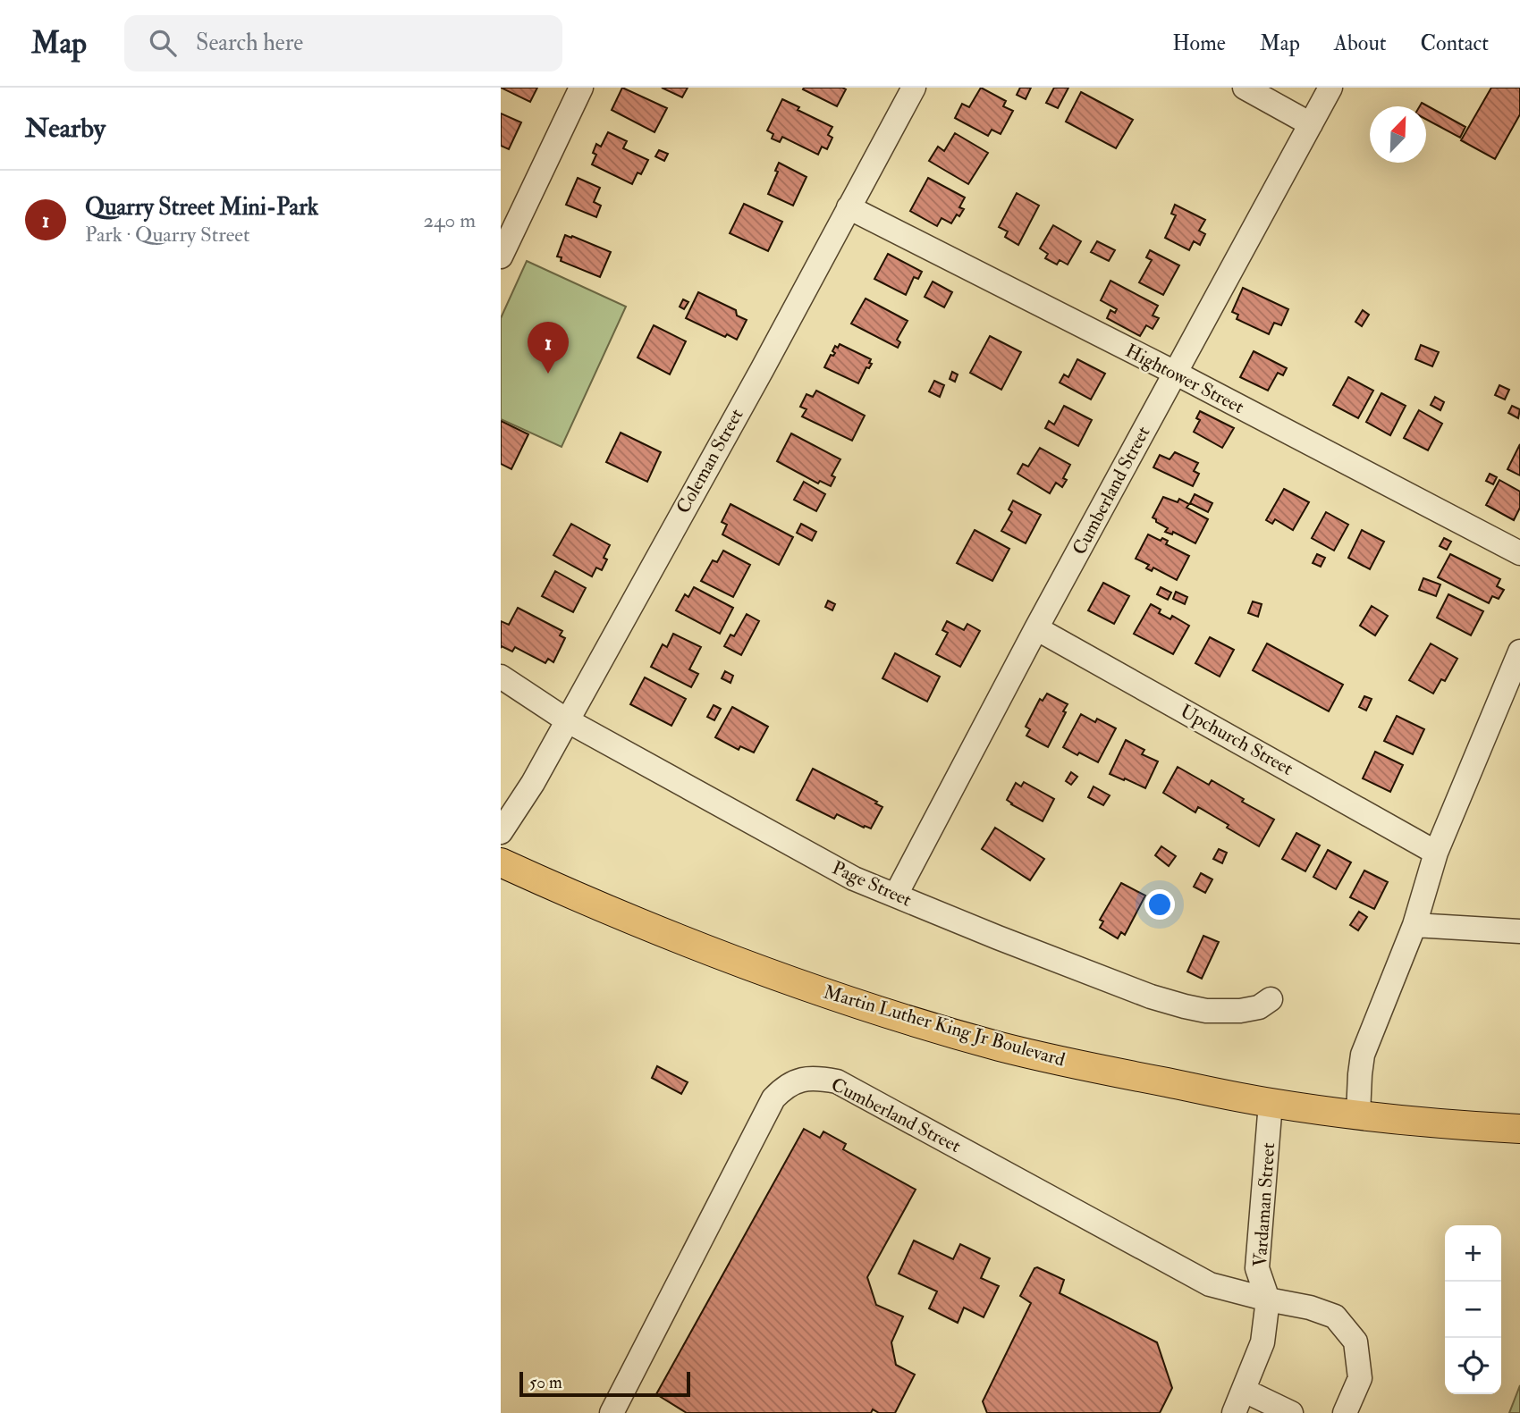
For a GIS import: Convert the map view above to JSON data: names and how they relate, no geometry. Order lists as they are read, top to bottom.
{
  "streets": {
    "main road": ["Martin Luther King Jr Boulevard"],
    "street": [
      "Hightower Street",
      "Coleman Street",
      "Cumberland Street",
      "Upchurch Street",
      "Page Street",
      "Vardaman Street"
    ]
  },
  "crossings": [
    ["Hightower Street", "Coleman Street"],
    ["Hightower Street", "Cumberland Street"],
    ["Coleman Street", "Page Street"],
    ["Cumberland Street", "Upchurch Street"],
    ["Cumberland Street", "Page Street"],
    ["Cumberland Street", "Vardaman Street"],
    ["Martin Luther King Jr Boulevard", "Vardaman Street"]
  ],
  "scale_bar": "50 m",
  "north": "top right",
  "page": {
    "header": "Map",
    "search": "Search here",
    "nav": [
      "Home",
      "Map",
      "About",
      "Contact"
    ],
    "heading": "Nearby",
    "list": [
      {
        "mark": "1",
        "name": "Quarry Street Mini-Park",
        "note": "Park · Quarry Street",
        "value": "240 m"
      }
    ],
    "pins": "1",
    "map_buttons": ["+", "−"],
    "scale": "50 m"
  }
}
